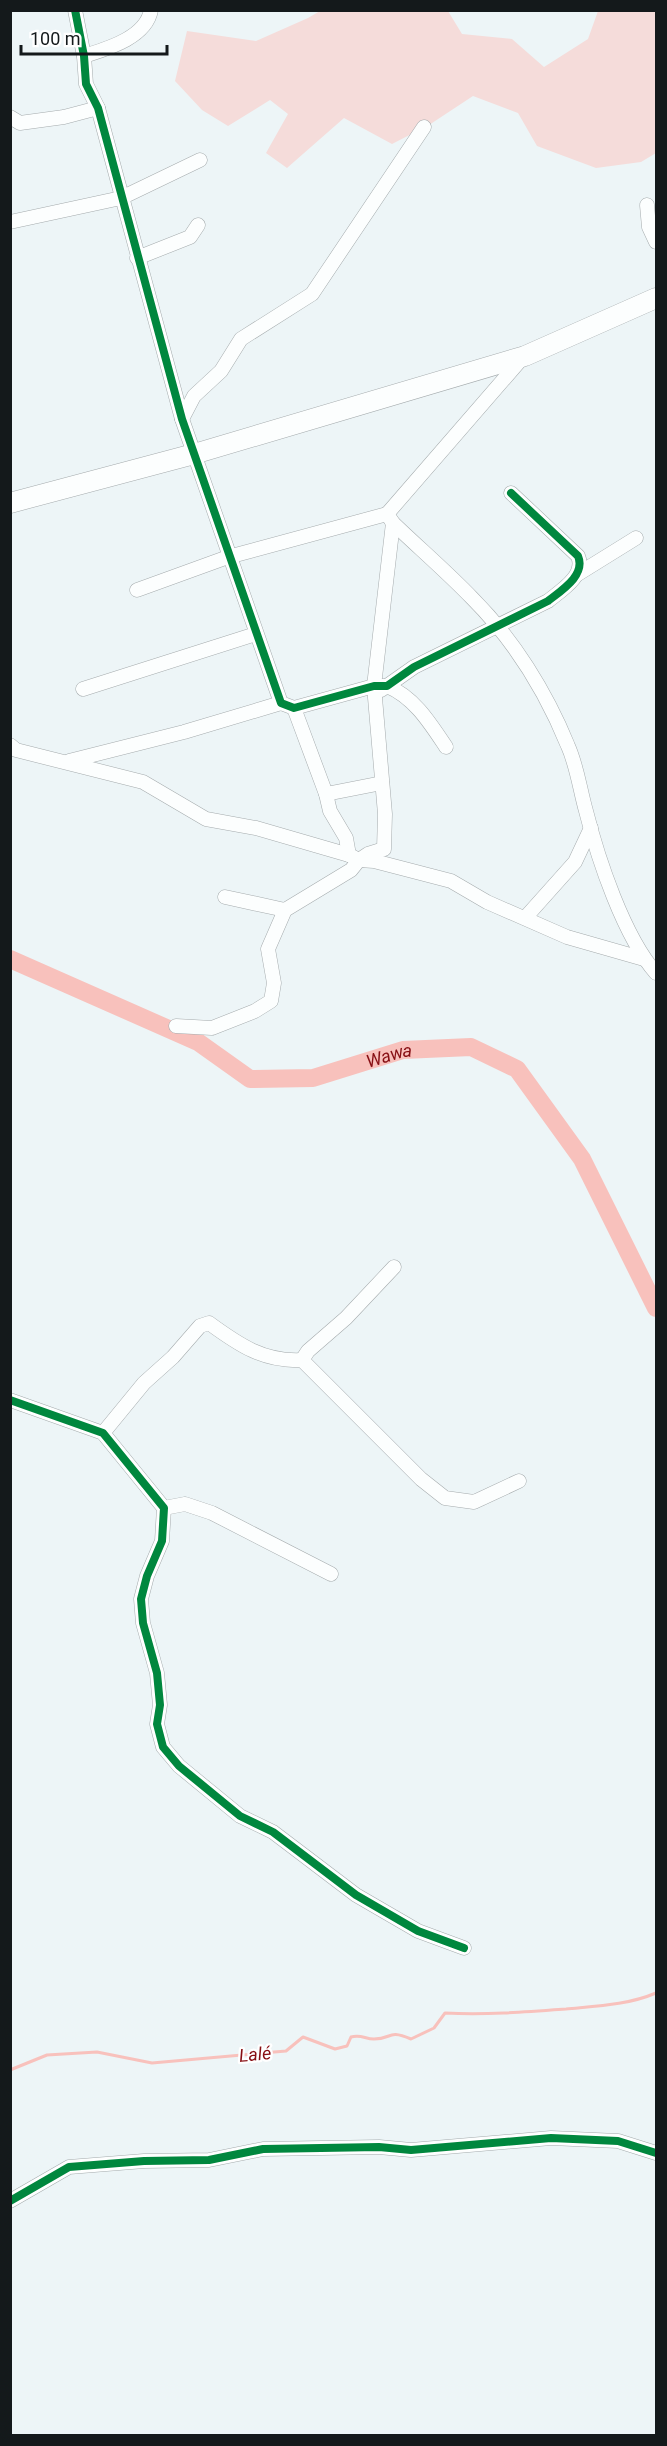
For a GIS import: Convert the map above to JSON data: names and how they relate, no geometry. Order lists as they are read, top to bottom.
{
  "water": ["Wawa", "Lalé"],
  "scale_bar": "100 m"
}
